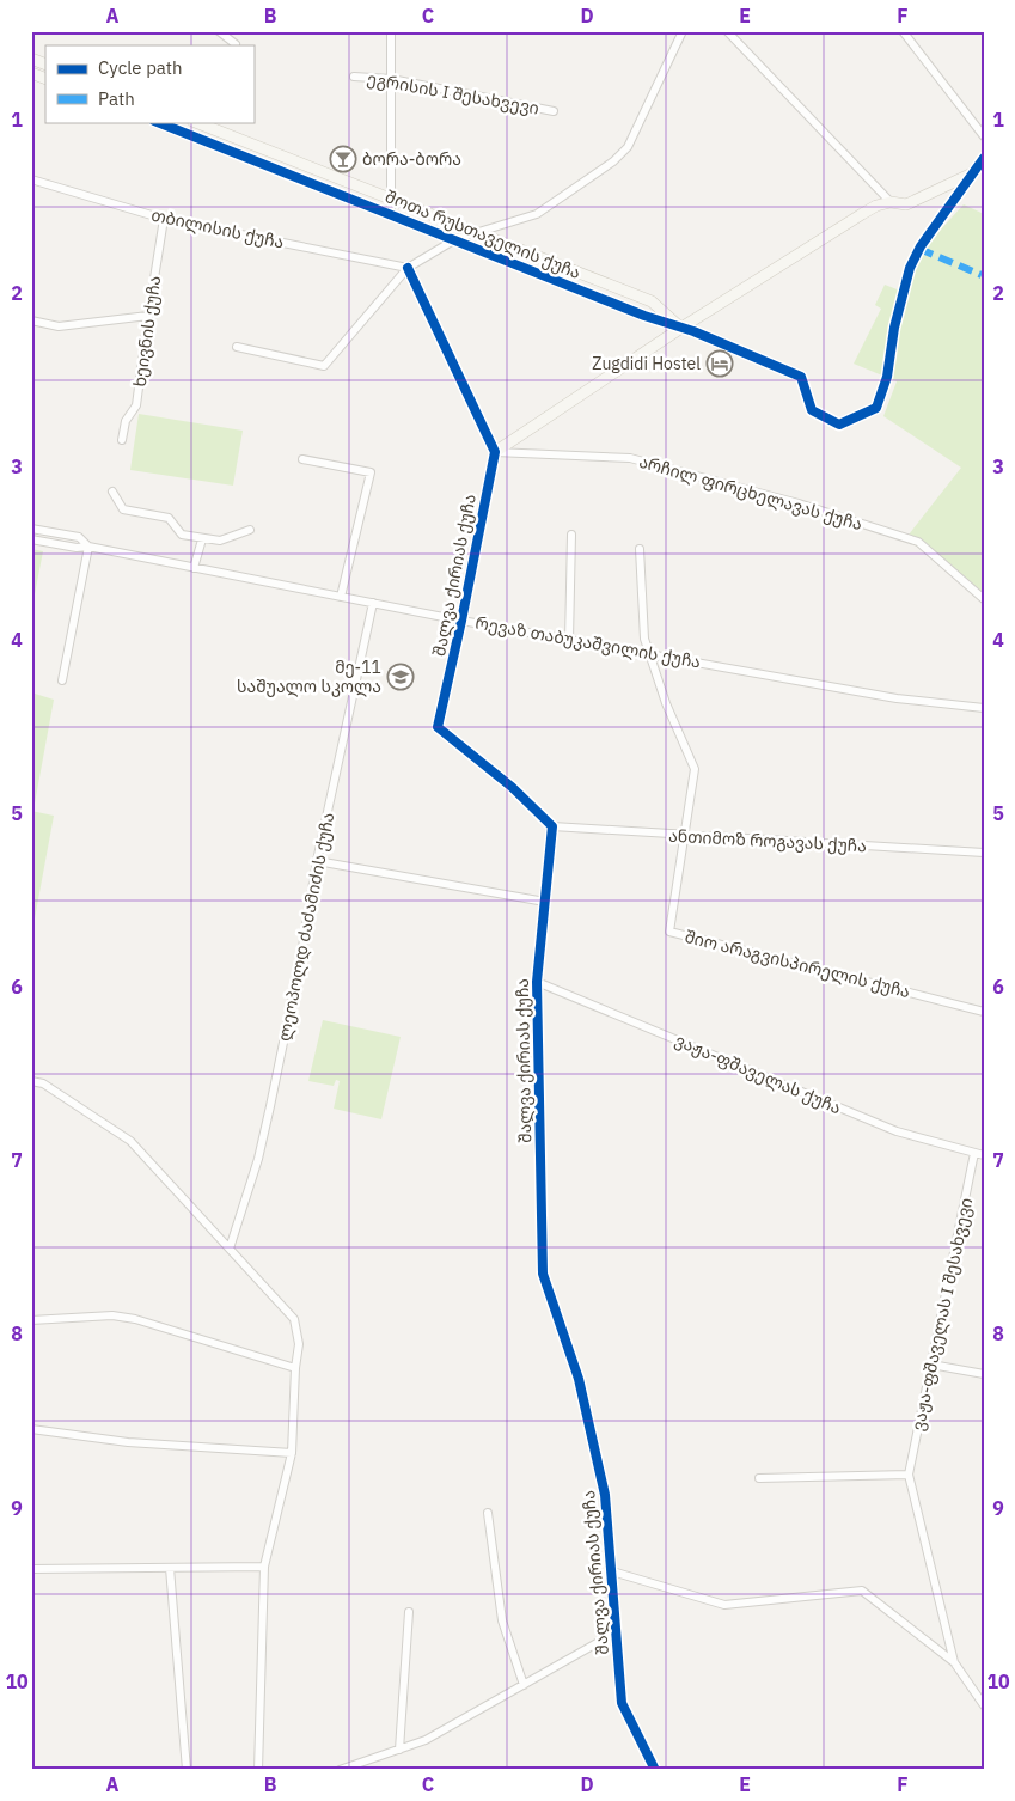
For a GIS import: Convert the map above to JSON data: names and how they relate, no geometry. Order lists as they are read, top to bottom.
{
  "streets": {
    "street": [
      "ეგრისის I შესახვევი",
      "თბილისის ქუჩა",
      "შოთა რუსთაველის ქუჩა",
      "ხეივნის ქუჩა",
      "არჩილ ფირცხელავას ქუჩა",
      "შალვა ქირიას ქუჩა",
      "რევაზ თაბუკაშვილის ქუჩა",
      "ანთიმოზ როგავას ქუჩა",
      "ლეოპოლდ ძაძამიძის ქუჩა",
      "შიო არაგვისპირელის ქუჩა",
      "ვაჟა-ფშაველას ქუჩა",
      "ვაჟა-ფშაველას I შესახვევი"
    ]
  },
  "crossings": [
    ["თბილისის ქუჩა", "ხეივნის ქუჩა"],
    ["არჩილ ფირცხელავას ქუჩა", "შალვა ქირიას ქუჩა"],
    ["შალვა ქირიას ქუჩა", "რევაზ თაბუკაშვილის ქუჩა"],
    ["შალვა ქირიას ქუჩა", "ანთიმოზ როგავას ქუჩა"],
    ["შალვა ქირიას ქუჩა", "ვაჟა-ფშაველას ქუჩა"],
    ["რევაზ თაბუკაშვილის ქუჩა", "ლეოპოლდ ძაძამიძის ქუჩა"],
    ["ანთიმოზ როგავას ქუჩა", "შიო არაგვისპირელის ქუჩა"],
    ["ვაჟა-ფშაველას ქუჩა", "ვაჟა-ფშაველას I შესახვევი"]
  ],
  "places": {
    "bar": ["ბორა-ბორა"],
    "hotel": ["Zugdidi Hostel"],
    "school or university": ["მე-11 საშუალო სკოლა"]
  },
  "legend": ["Cycle path", "Path"],
  "grid": {
    "columns": [
      "A",
      "B",
      "C",
      "D",
      "E",
      "F"
    ],
    "rows": [
      "1",
      "2",
      "3",
      "4",
      "5",
      "6",
      "7",
      "8",
      "9",
      "10"
    ]
  }
}
